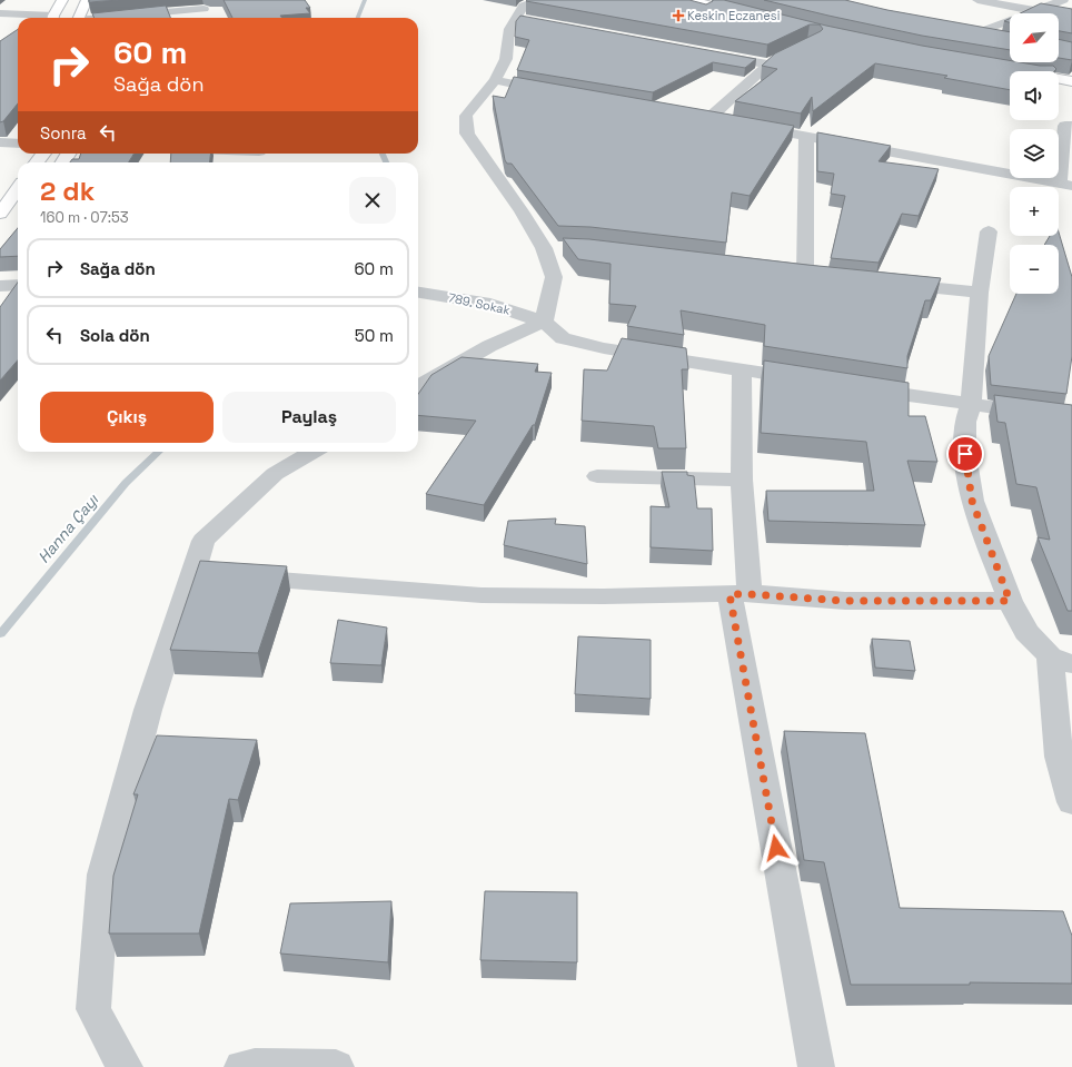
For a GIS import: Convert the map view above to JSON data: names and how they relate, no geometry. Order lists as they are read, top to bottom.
{
  "streets": {
    "street": ["789. Sokak"]
  },
  "water": ["Hanna Çayı"],
  "places": {
    "health": ["Keskin Eczanesi"]
  },
  "north": "bottom left",
  "page": {
    "map_buttons": ["+", "−"],
    "turn": ["60 m", "Sağa dön"],
    "then": "Sonra",
    "heading": ["2 dk", "160 m · 07:53"],
    "list": [
      {
        "name": "Sağa dön",
        "value": "60 m"
      },
      {
        "name": "Sola dön",
        "value": "50 m"
      }
    ],
    "buttons": ["Çıkış", "Paylaş"]
  }
}
